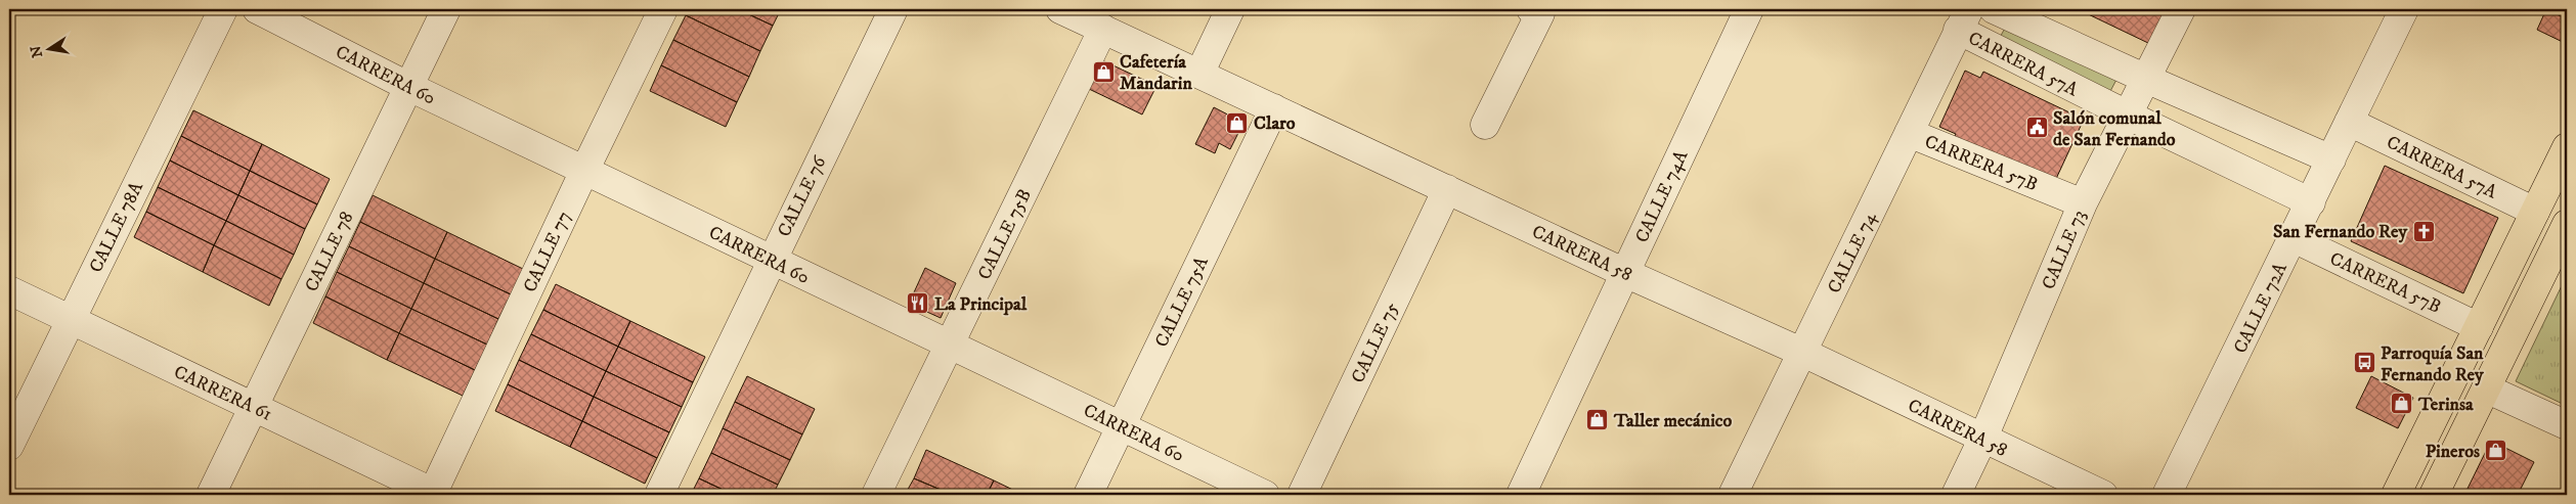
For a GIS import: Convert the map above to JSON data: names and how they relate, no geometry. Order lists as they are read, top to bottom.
{
  "streets": {
    "street": [
      "CARRERA 57A",
      "CARRERA 60",
      "CARRERA 57B",
      "CALLE 76",
      "CALLE 74A",
      "CALLE 78A",
      "CALLE 75B",
      "CALLE 73",
      "CALLE 78",
      "CALLE 77",
      "CARRERA 58",
      "CALLE 74",
      "CALLE 75A",
      "CALLE 72A",
      "CALLE 75",
      "CARRERA 61"
    ]
  },
  "crossings": [
    ["CARRERA 57A", "CALLE 73"],
    ["CARRERA 57A", "CALLE 74"],
    ["CARRERA 57A", "CALLE 72A"],
    ["CARRERA 60", "CALLE 76"],
    ["CARRERA 60", "CALLE 75B"],
    ["CARRERA 60", "CALLE 78"],
    ["CARRERA 60", "CALLE 77"],
    ["CARRERA 60", "CALLE 75A"],
    ["CARRERA 57B", "CALLE 73"],
    ["CARRERA 57B", "CALLE 74"],
    ["CARRERA 57B", "CALLE 72A"],
    ["CALLE 74A", "CARRERA 58"],
    ["CALLE 78A", "CARRERA 61"],
    ["CALLE 75B", "CARRERA 58"],
    ["CALLE 73", "CARRERA 58"],
    ["CALLE 78", "CARRERA 61"],
    ["CALLE 77", "CARRERA 61"],
    ["CARRERA 58", "CALLE 74"],
    ["CARRERA 58", "CALLE 75A"],
    ["CARRERA 58", "CALLE 75"]
  ],
  "places": {
    "shop": [
      "Cafetería Mandarin",
      "Claro",
      "Terinsa",
      "Taller mecánico",
      "Pineros"
    ],
    "public building": ["Salón comunal de San Fernando"],
    "church": ["San Fernando Rey"],
    "restaurant": ["La Principal"],
    "bus stop": ["Parroquía San Fernando Rey"]
  },
  "north": "left"
}
